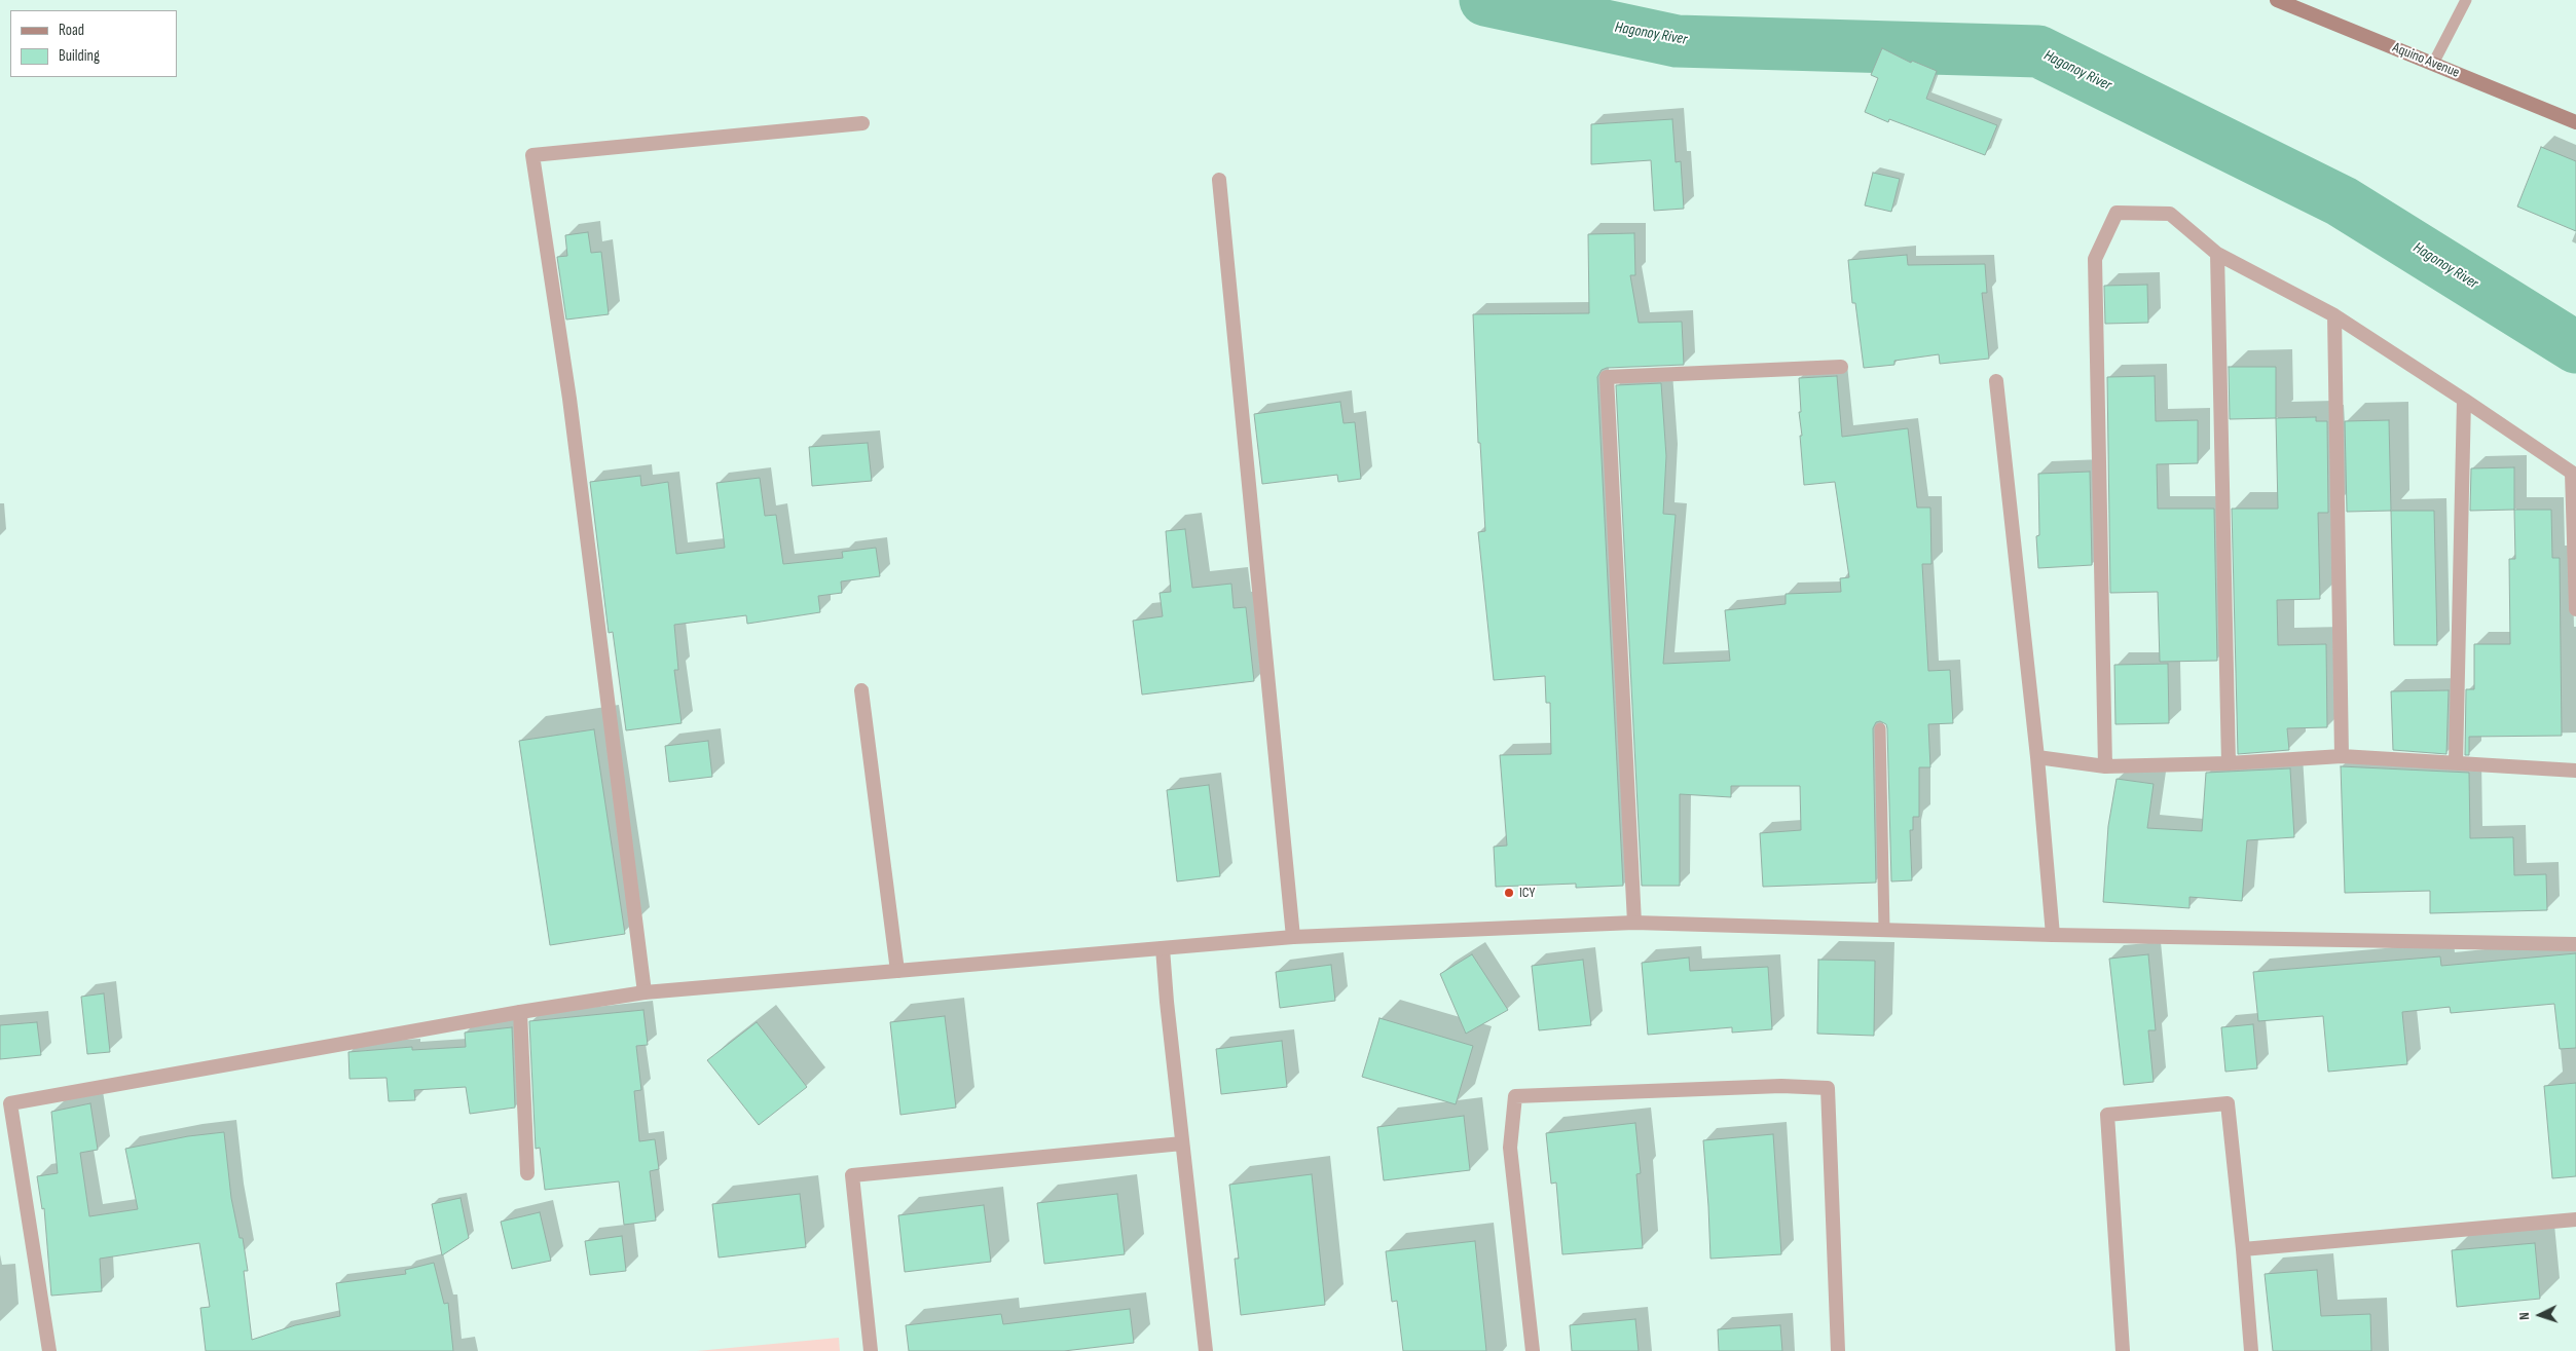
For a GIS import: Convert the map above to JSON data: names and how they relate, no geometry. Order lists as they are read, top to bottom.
{
  "streets": {
    "main road": ["Aquino Avenue"]
  },
  "water": ["Hagonoy River"],
  "places": ["ICY"],
  "legend": ["Road", "Building"],
  "north": "left"
}
